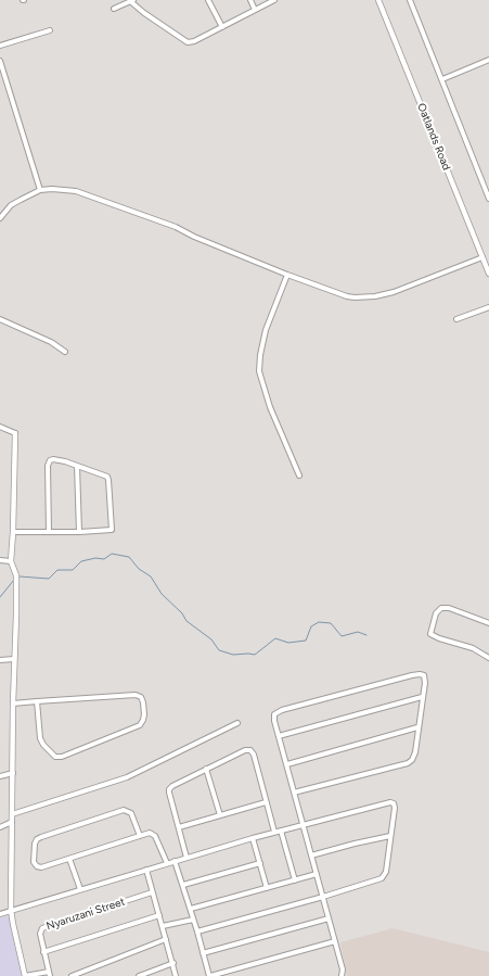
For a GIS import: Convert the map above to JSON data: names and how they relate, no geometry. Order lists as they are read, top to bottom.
{
  "streets": {
    "street": ["Oatlands Road", "Nyaruzani Street"]
  }
}
